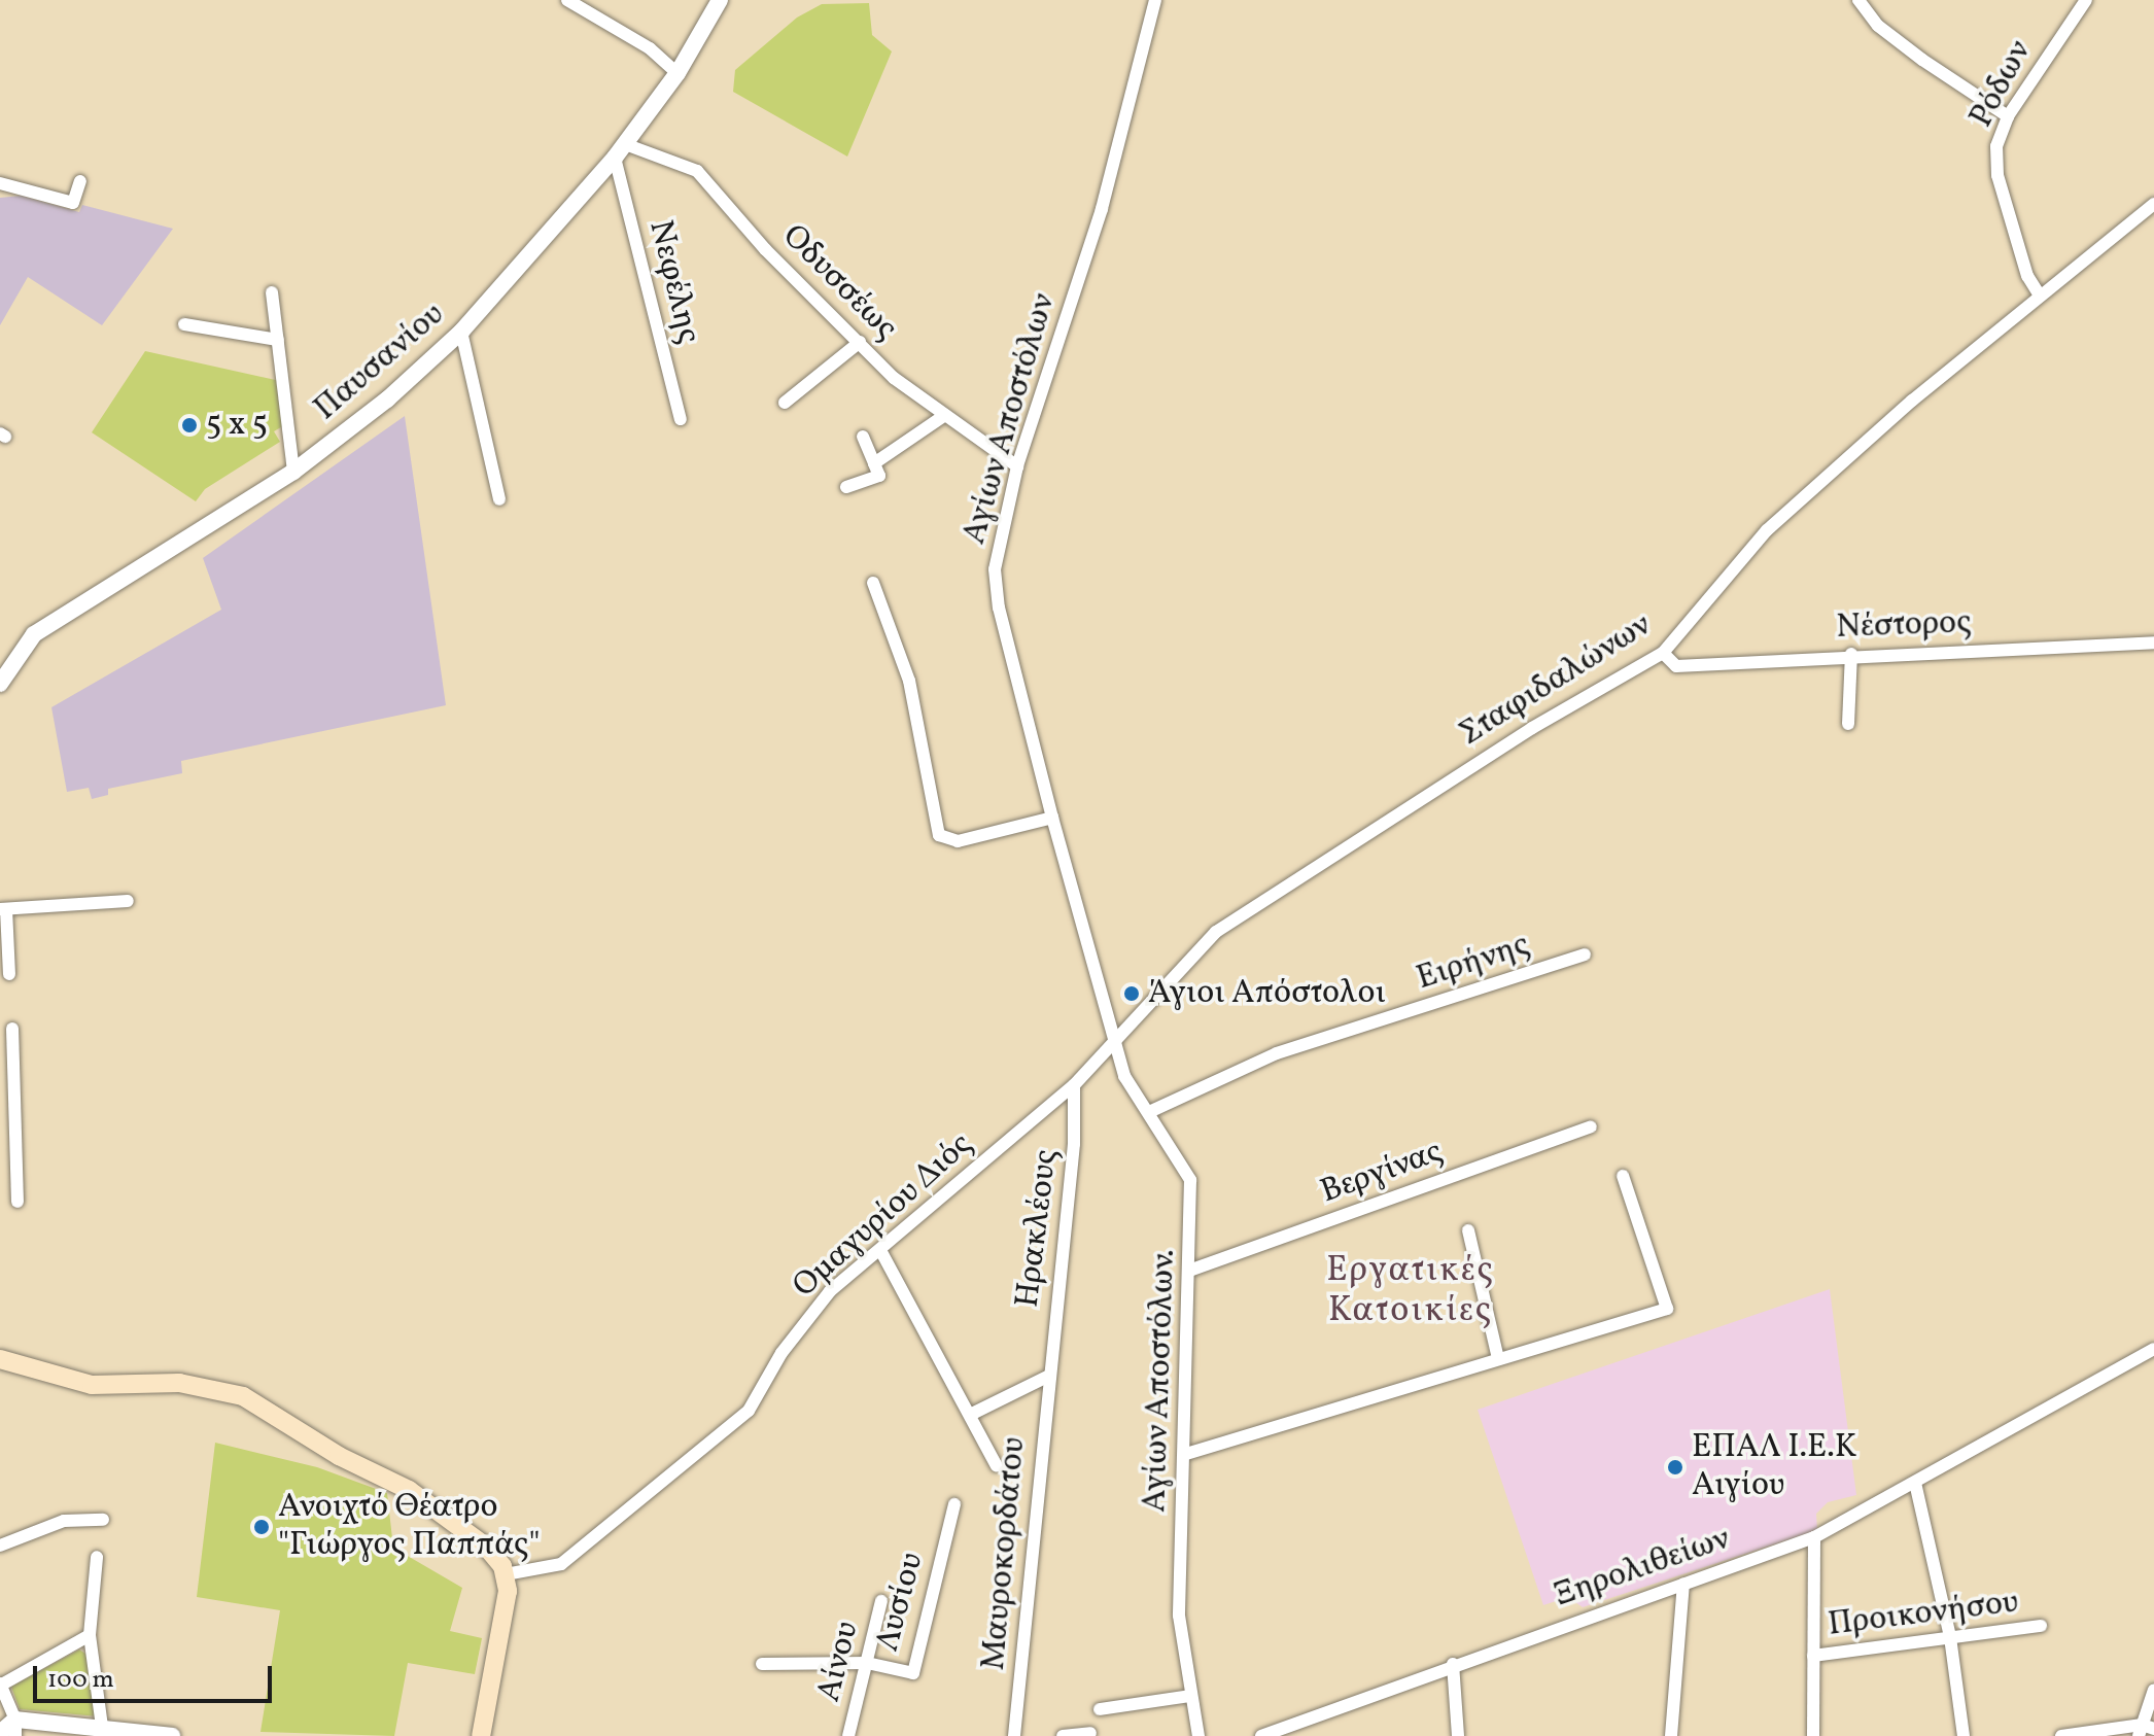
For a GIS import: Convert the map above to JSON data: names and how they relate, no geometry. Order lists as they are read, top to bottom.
{
  "streets": {
    "street": [
      "Ρόδων",
      "Νεφέλης",
      "Οδυσσέως",
      "Παυσανίου",
      "Αγίων Αποστόλων",
      "Νέστορος",
      "Σταφιδαλώνων",
      "Ειρήνης",
      "Βεργίνας",
      "Ομαγυρίου Διός",
      "Ηρακλέους",
      "Αγίων Αποστόλων.",
      "Μαυροκορδάτου",
      "Ξηρολιθείων",
      "Λυσίου",
      "Προικονήσου",
      "Αίνου"
    ]
  },
  "crossings": [
    ["Ρόδων", "Σταφιδαλώνων"],
    ["Νεφέλης", "Οδυσσέως"],
    ["Νεφέλης", "Παυσανίου"],
    ["Οδυσσέως", "Παυσανίου"],
    ["Οδυσσέως", "Αγίων Αποστόλων"],
    ["Αγίων Αποστόλων", "Σταφιδαλώνων"],
    ["Αγίων Αποστόλων", "Ομαγυρίου Διός"],
    ["Αγίων Αποστόλων", "Αγίων Αποστόλων."],
    ["Νέστορος", "Σταφιδαλώνων"],
    ["Σταφιδαλώνων", "Ομαγυρίου Διός"],
    ["Σταφιδαλώνων", "Αγίων Αποστόλων."],
    ["Ειρήνης", "Αγίων Αποστόλων."],
    ["Βεργίνας", "Αγίων Αποστόλων."],
    ["Ομαγυρίου Διός", "Ηρακλέους"],
    ["Ομαγυρίου Διός", "Αγίων Αποστόλων."],
    ["Ηρακλέους", "Μαυροκορδάτου"],
    ["Λυσίου", "Αίνου"]
  ],
  "districts": ["Εργατικές Κατοικίες"],
  "places": [
    "5 x 5",
    "Άγιοι Απόστολοι",
    "ΕΠΑΛ Ι.Ε.Κ Αιγίου",
    "Ανοιχτό Θέατρο \"Γιώργος Παππάς\""
  ],
  "scale_bar": "100 m"
}
